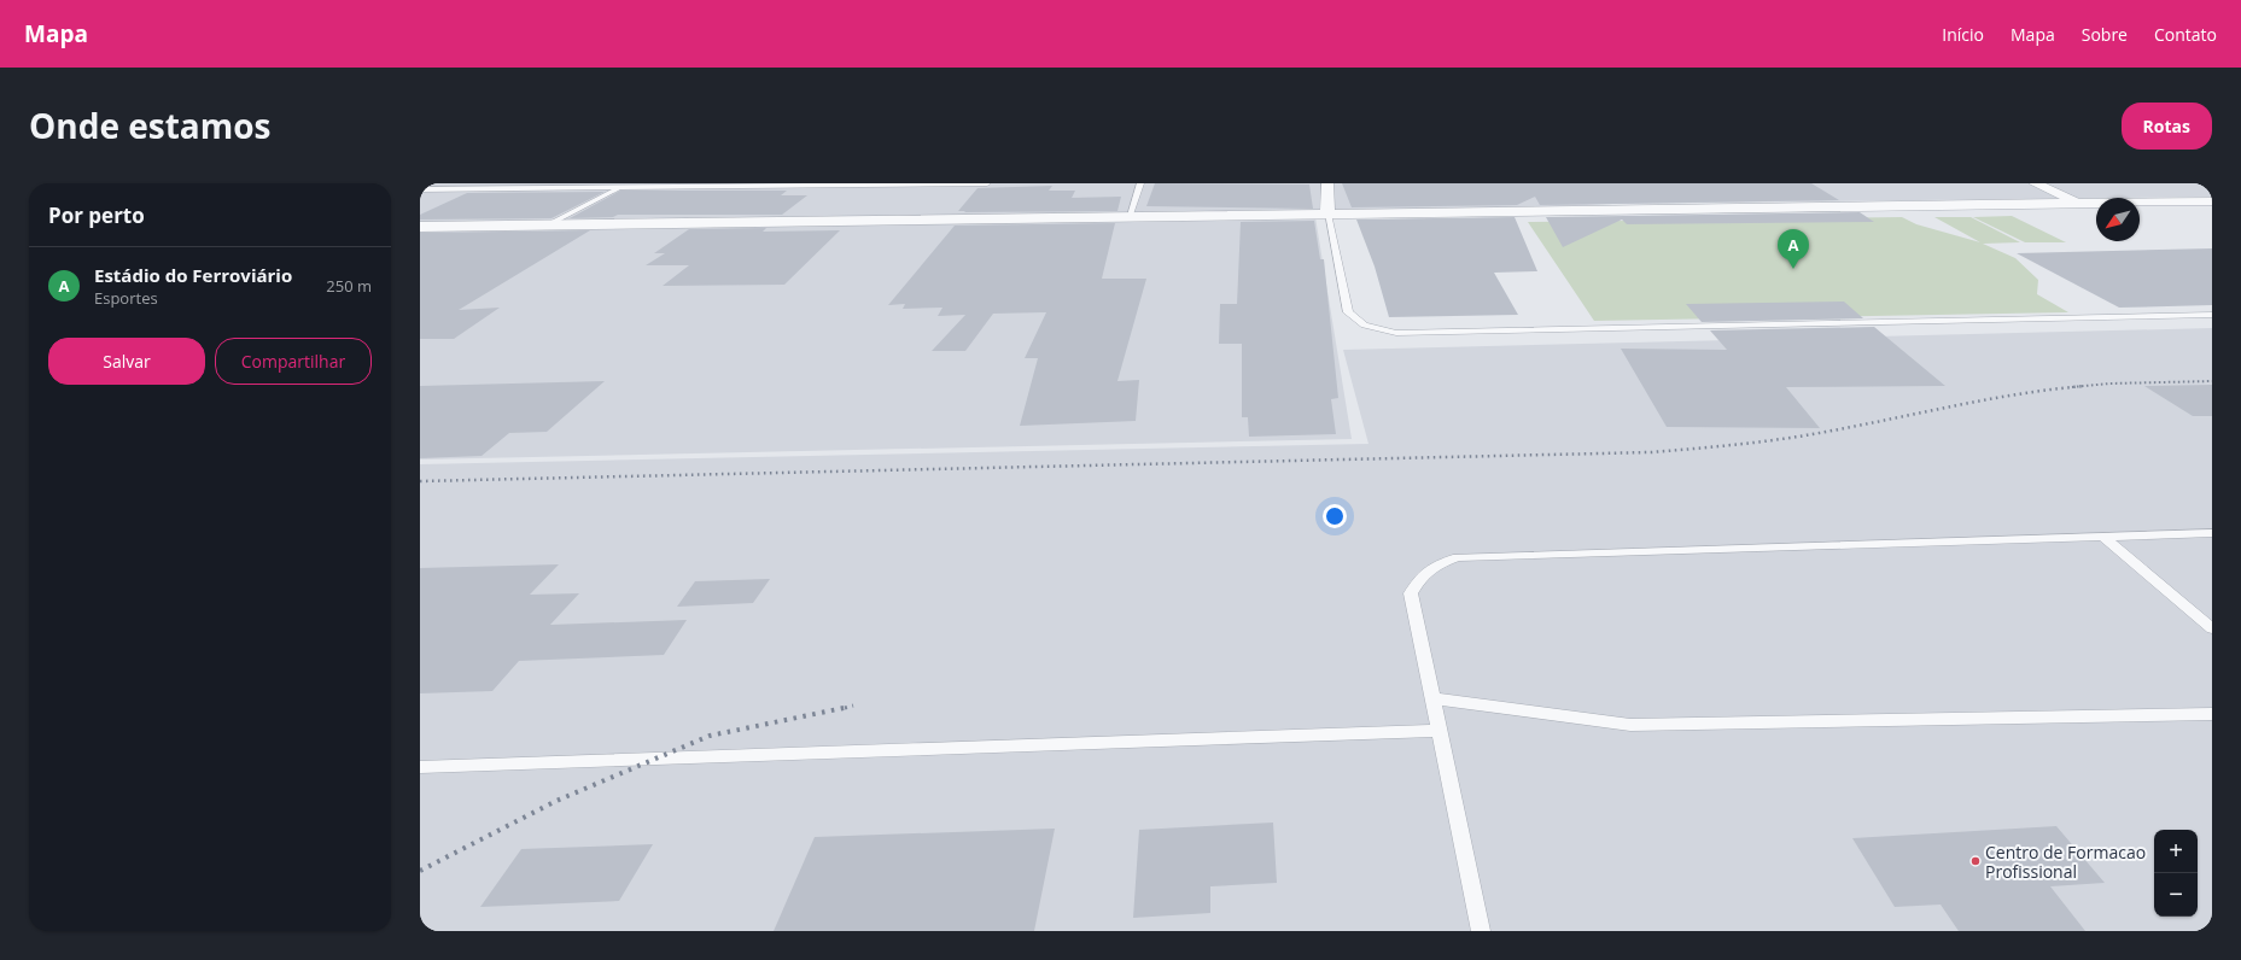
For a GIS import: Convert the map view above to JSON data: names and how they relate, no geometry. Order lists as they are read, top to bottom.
{
  "places": ["Centro de Formacao Profissional"],
  "north": "bottom left",
  "page": {
    "header": "Mapa",
    "nav": [
      "Início",
      "Mapa",
      "Sobre",
      "Contato"
    ],
    "title": "Onde estamos",
    "buttons": [
      "Rotas",
      ["Salvar", "Compartilhar"]
    ],
    "heading": "Por perto",
    "pins": "A",
    "list": [
      {
        "mark": "A",
        "name": "Estádio do Ferroviário",
        "note": "Esportes",
        "value": "250 m"
      }
    ],
    "map_buttons": ["+", "−"]
  }
}
